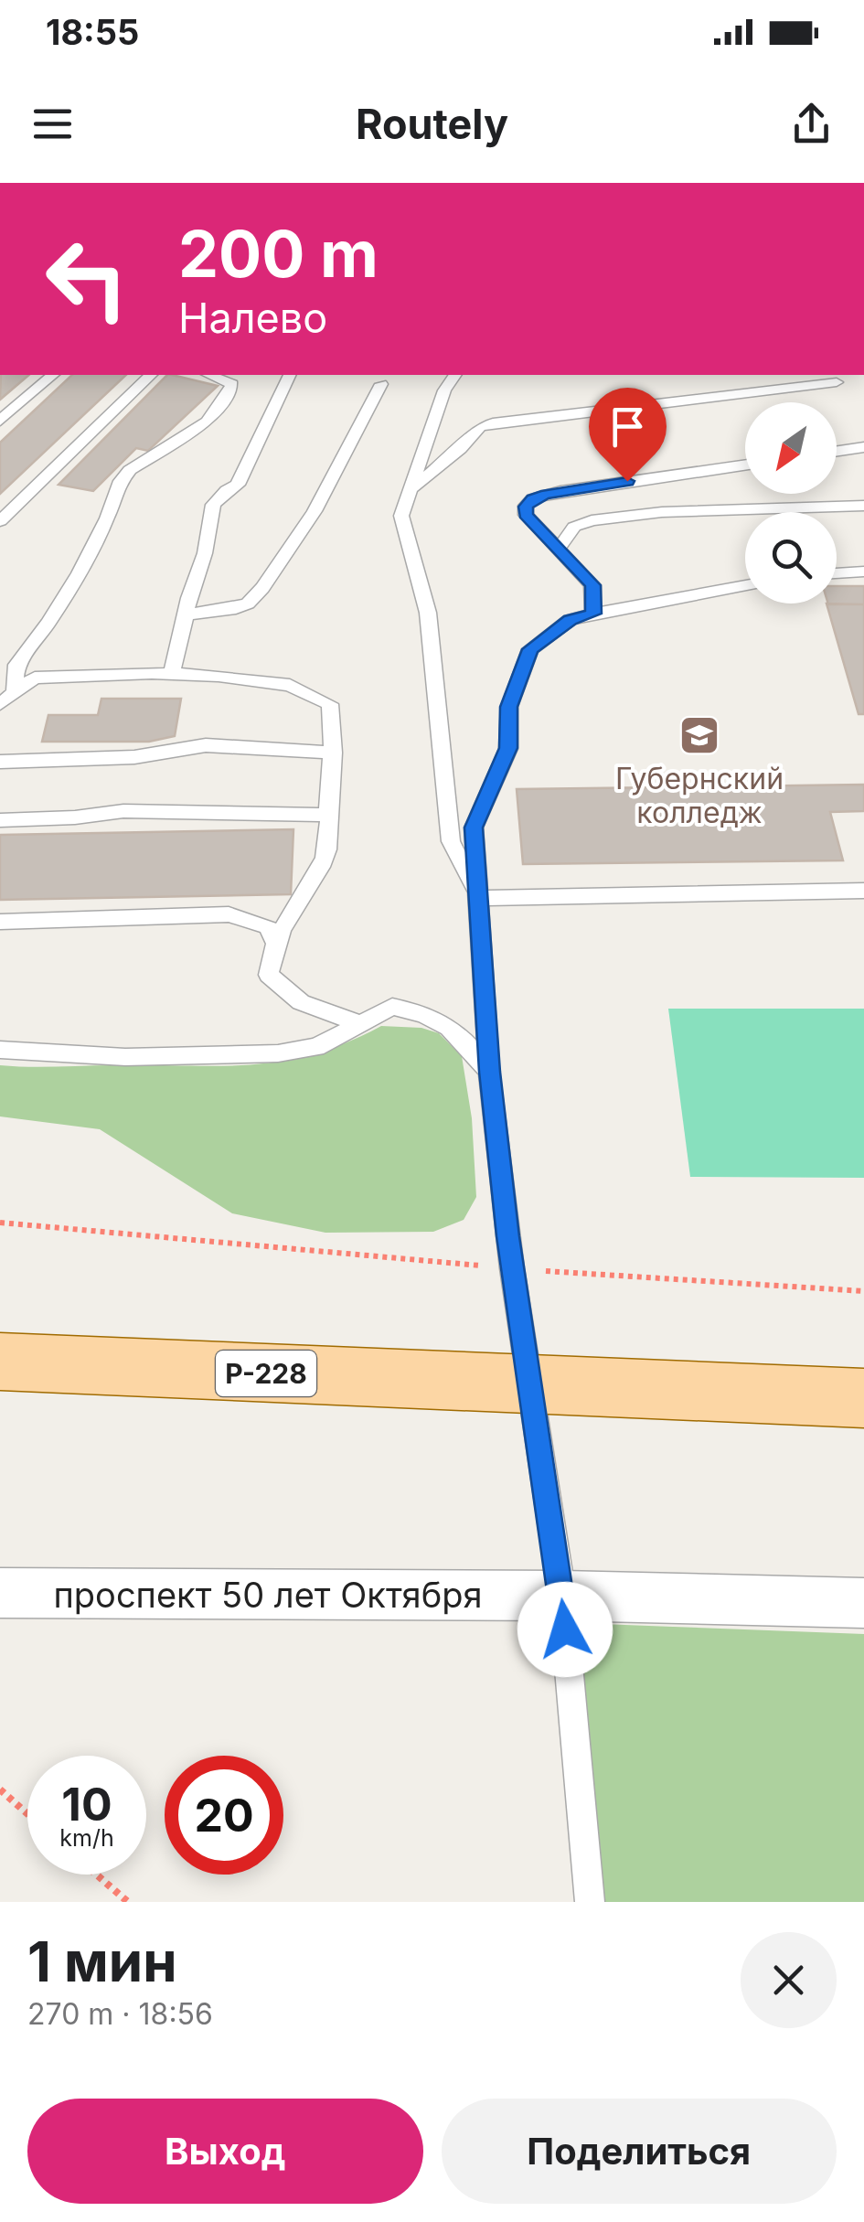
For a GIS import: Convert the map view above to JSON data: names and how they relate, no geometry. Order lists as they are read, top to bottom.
{
  "streets": {
    "main road": ["Р-228"],
    "street": ["проспект 50 лет Октября"]
  },
  "places": {
    "school or university": ["Губернский колледж"]
  },
  "north": "bottom left",
  "page": {
    "status": "18:55",
    "header": "Routely",
    "turn": ["200 m", "Налево"],
    "speed": "10 km/h",
    "limit": "20",
    "heading": ["1 мин", "270 m · 18:56"],
    "buttons": ["Выход", "Поделиться"]
  }
}
